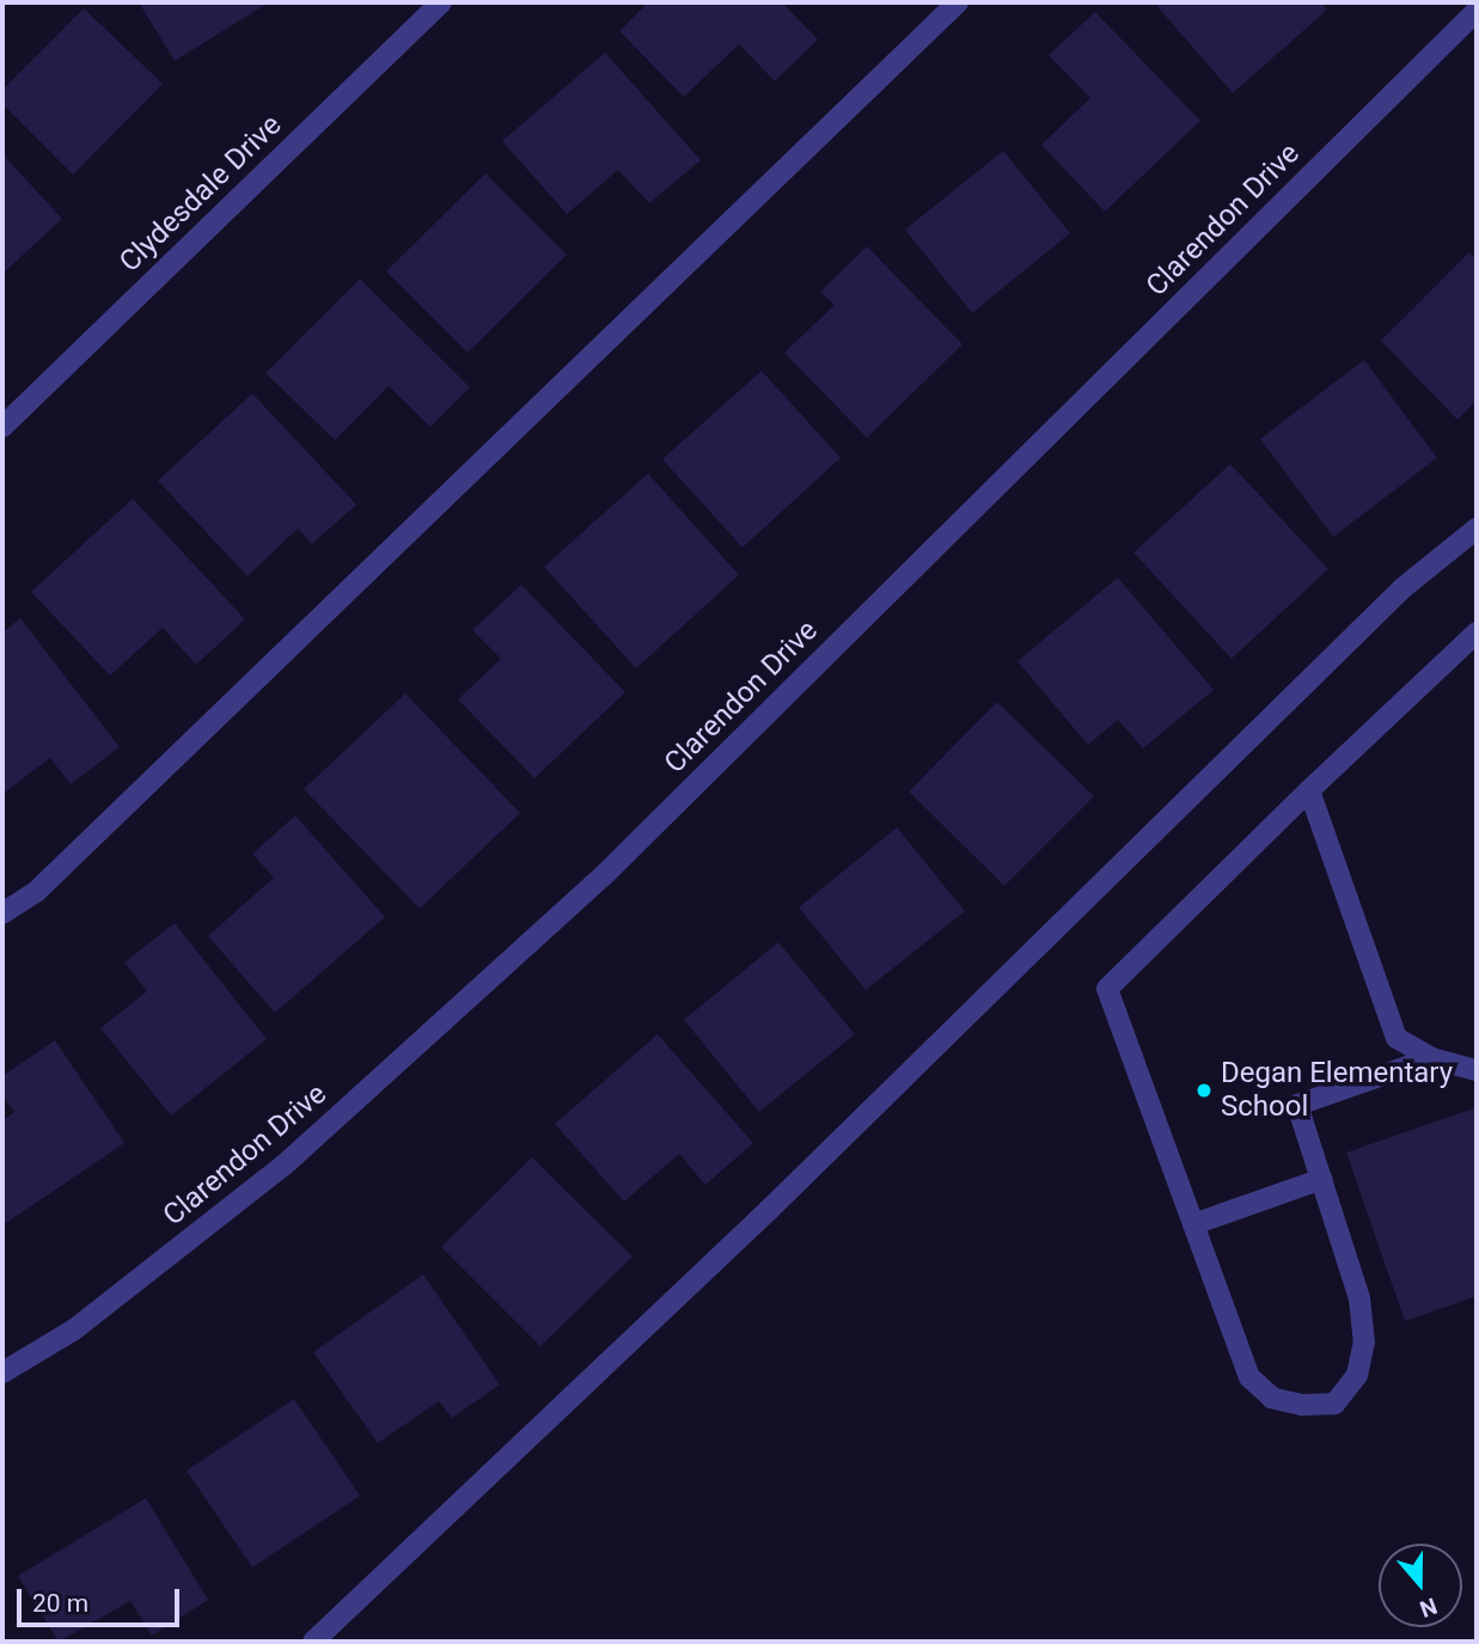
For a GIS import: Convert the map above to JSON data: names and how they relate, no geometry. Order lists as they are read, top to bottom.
{
  "streets": {
    "street": ["Clydesdale Drive", "Clarendon Drive"]
  },
  "places": ["Degan Elementary School"],
  "scale_bar": "20 m",
  "north": "bottom"
}
